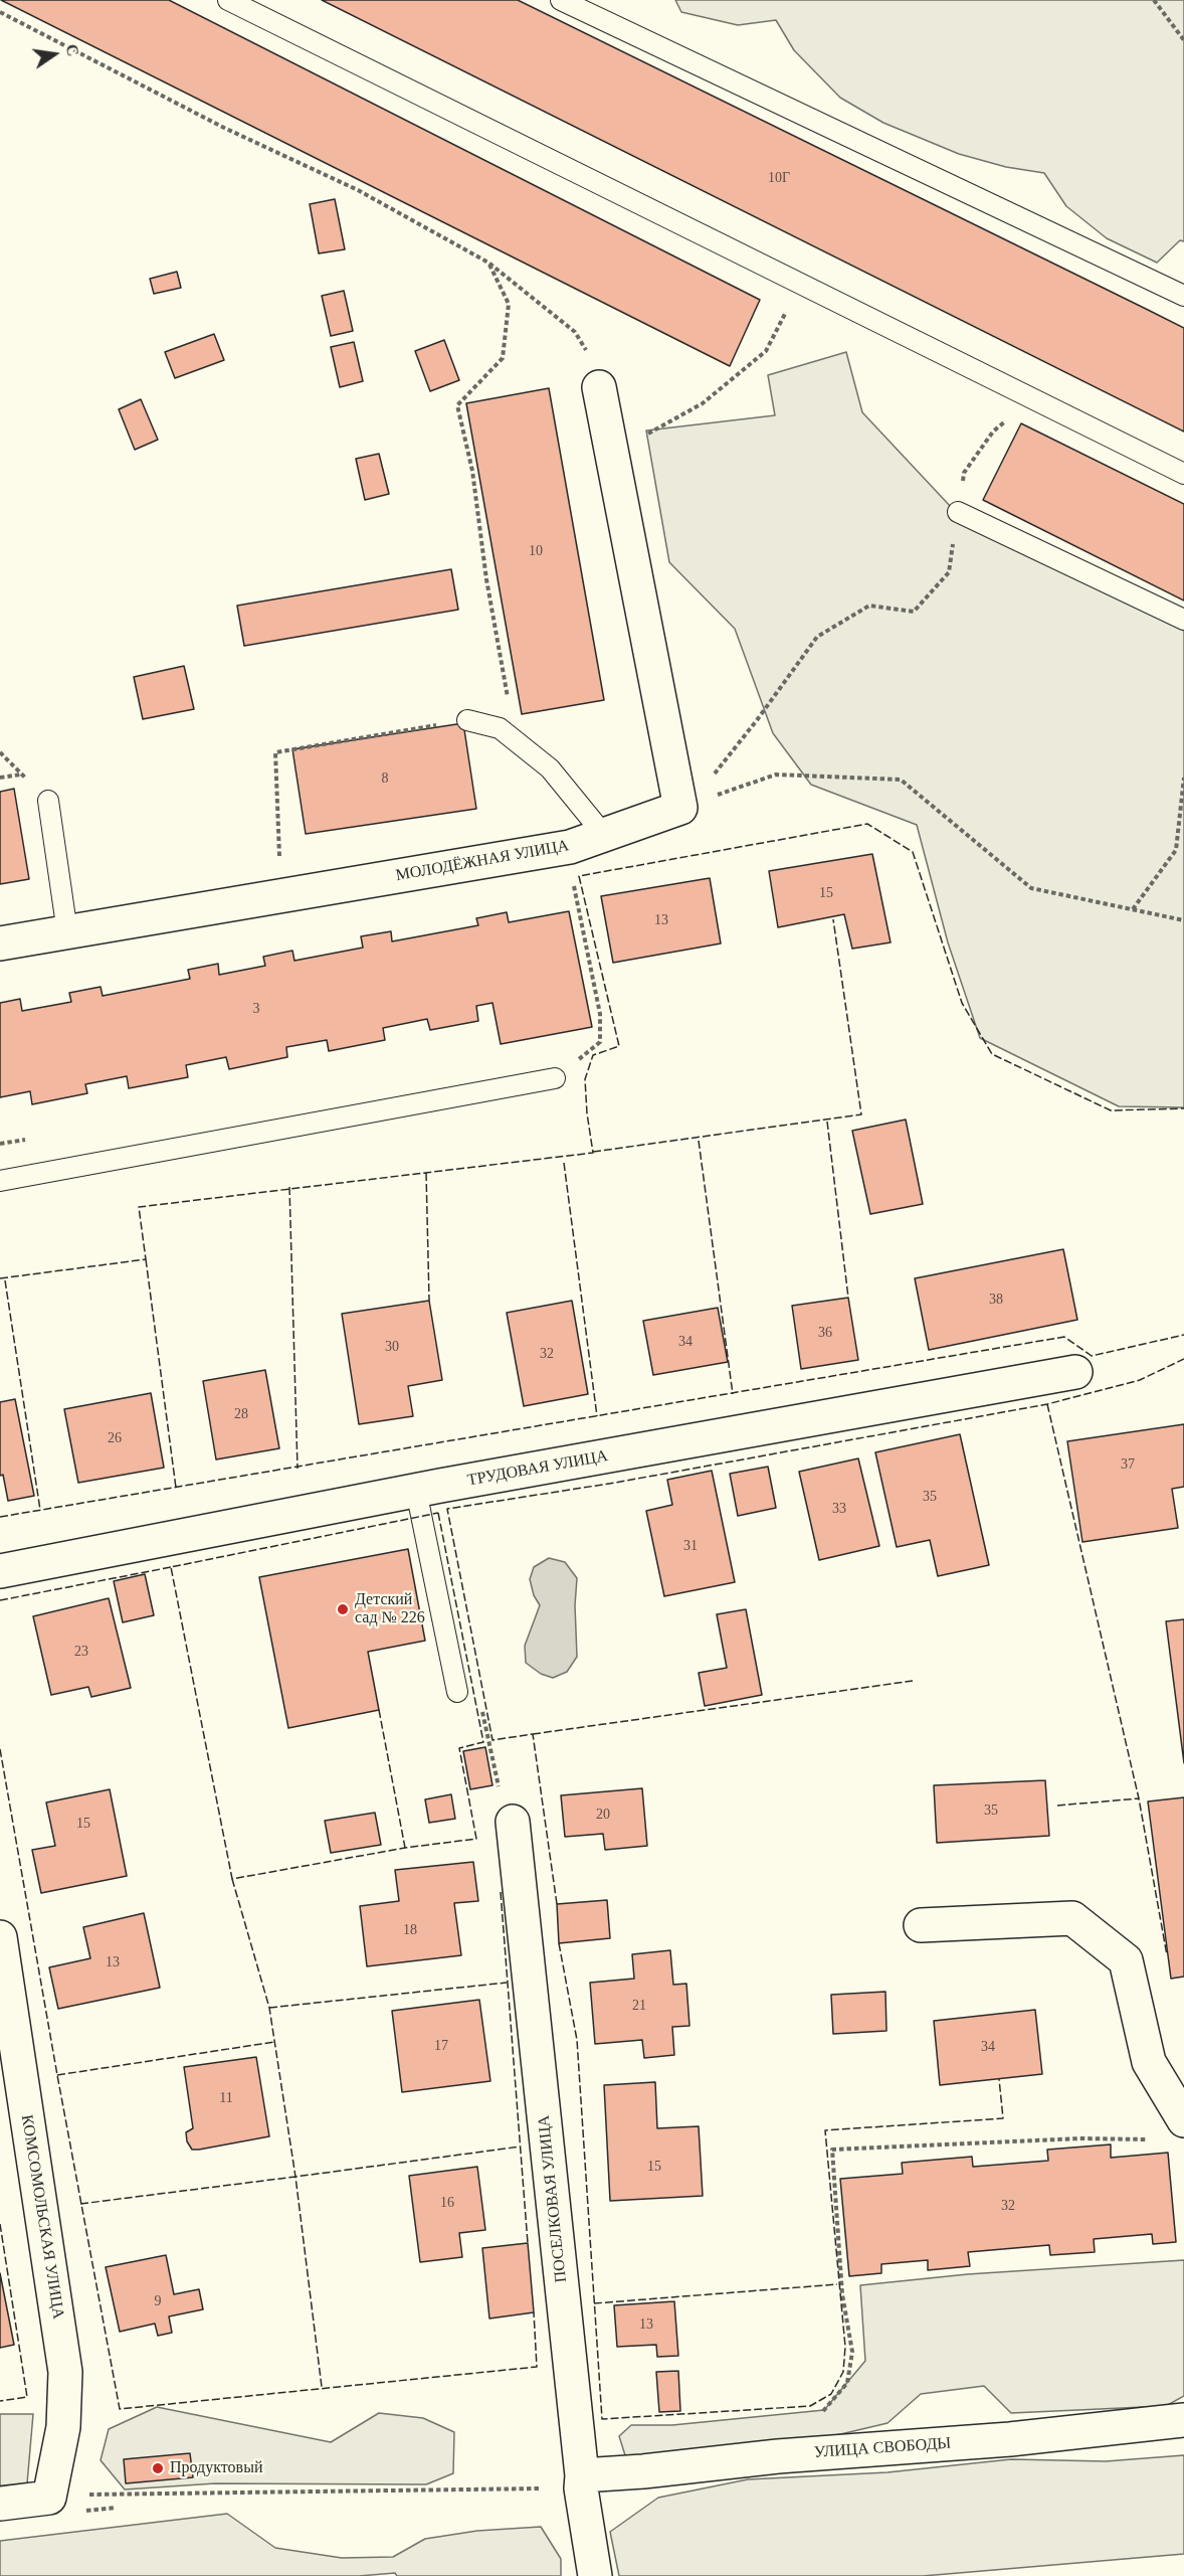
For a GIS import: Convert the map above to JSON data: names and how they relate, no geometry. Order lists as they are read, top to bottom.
{
  "streets": {
    "street": [
      "МОЛОДЁЖНАЯ УЛИЦА",
      "ТРУДОВАЯ УЛИЦА",
      "ПОСЕЛКОВАЯ УЛИЦА",
      "КОМСОМОЛЬСКАЯ УЛИЦА",
      "УЛИЦА СВОБОДЫ"
    ]
  },
  "crossings": [
    ["ПОСЕЛКОВАЯ УЛИЦА", "УЛИЦА СВОБОДЫ"]
  ],
  "places": ["Детский сад № 226", "Продуктовый"],
  "house_numbers": [
    "10Г",
    "10",
    "8",
    "15",
    "13",
    "3",
    "38",
    "36",
    "34",
    "30",
    "32",
    "28",
    "26",
    "37",
    "35",
    "33",
    "31",
    "23",
    "35",
    "20",
    "15",
    "18",
    "13",
    "21",
    "17",
    "34",
    "11",
    "15",
    "16",
    "32",
    "9",
    "13"
  ],
  "north": "right"
}
